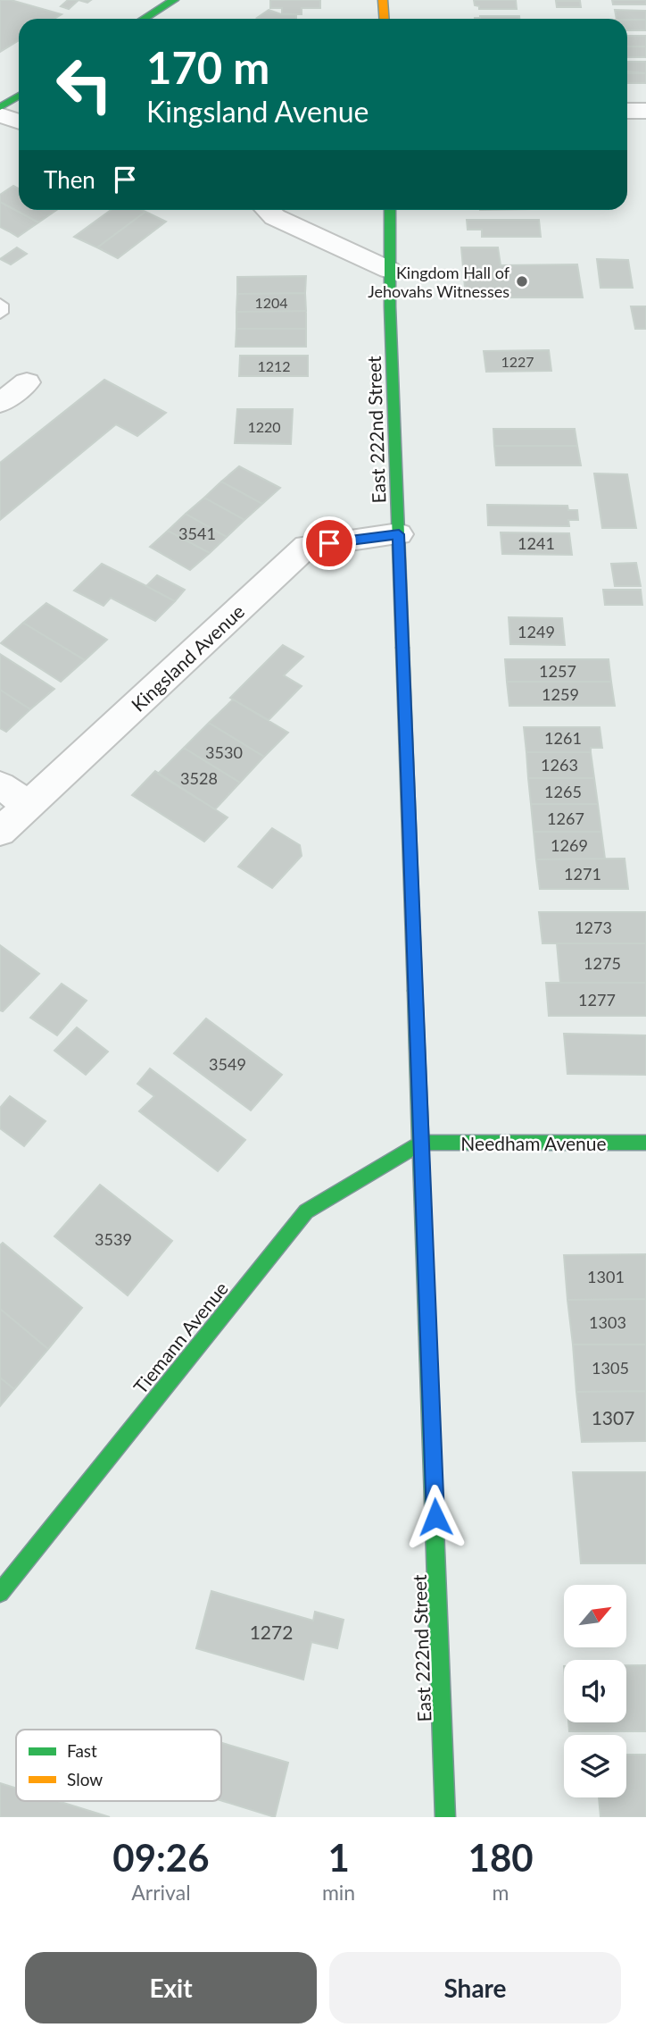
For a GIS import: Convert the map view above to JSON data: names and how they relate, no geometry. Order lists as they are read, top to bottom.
{
  "streets": {
    "street": [
      "East 222nd Street",
      "Kingsland Avenue",
      "Needham Avenue",
      "Tiemann Avenue"
    ]
  },
  "crossings": [
    ["East 222nd Street", "Kingsland Avenue"],
    ["East 222nd Street", "Needham Avenue"],
    ["East 222nd Street", "Tiemann Avenue"],
    ["Needham Avenue", "Tiemann Avenue"]
  ],
  "places": ["Kingdom Hall of Jehovahs Witnesses"],
  "house_numbers": [
    "1204",
    "1227",
    "1212",
    "1220",
    "3541",
    "1241",
    "1249",
    "1257",
    "1259",
    "1261",
    "3530",
    "1263",
    "3528",
    "1265",
    "1267",
    "1269",
    "1271",
    "1273",
    "1275",
    "1277",
    "3549",
    "3539",
    "1301",
    "1303",
    "1305",
    "1307",
    "1272"
  ],
  "legend": ["Fast", "Slow"],
  "north": "top right",
  "page": {
    "turn": ["170 m", "Kingsland Avenue"],
    "then": "Then",
    "eta": [
      "09:26",
      "Arrival",
      "1",
      "min",
      "180",
      "m"
    ],
    "buttons": ["Exit", "Share"]
  }
}
